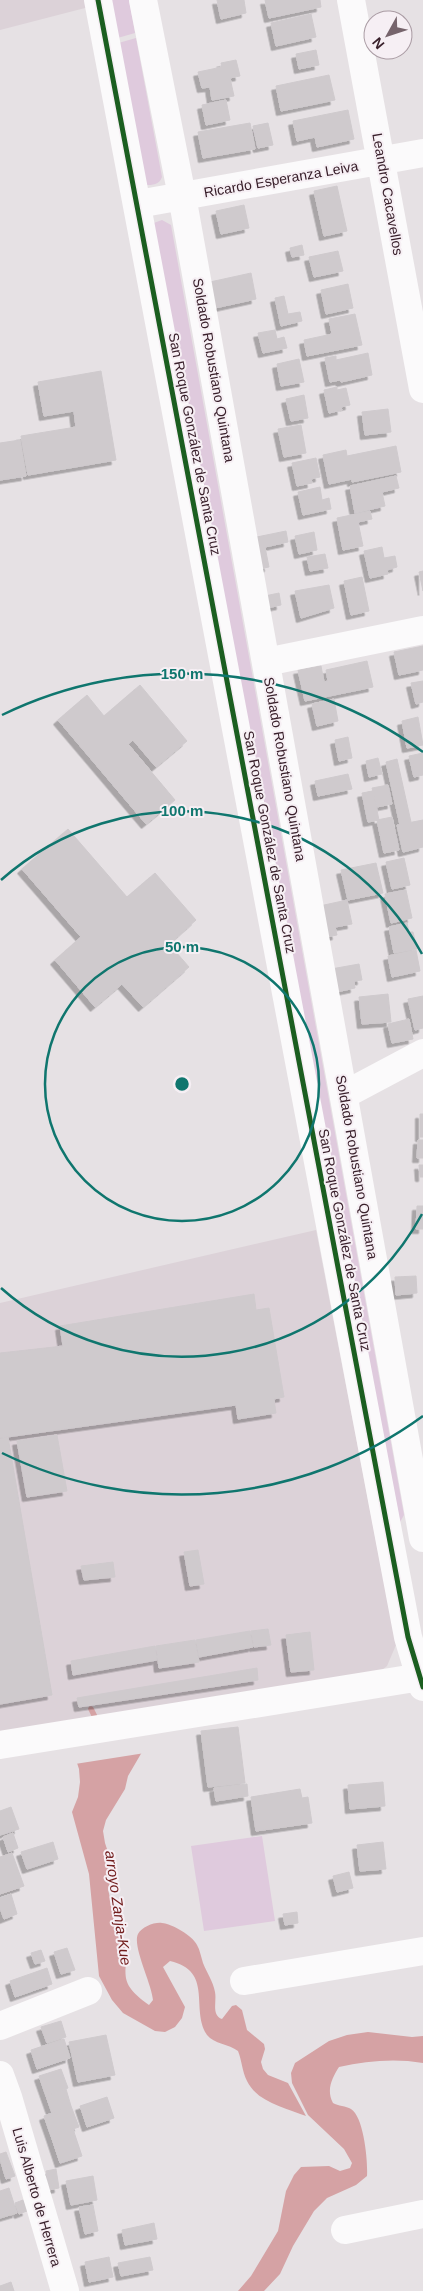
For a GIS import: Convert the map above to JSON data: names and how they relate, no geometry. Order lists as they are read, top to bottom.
{
  "streets": {
    "street": [
      "Ricardo Esperanza Leiva",
      "Leandro Cacavellos",
      "Soldado Robustiano Quintana",
      "San Roque González de Santa Cruz",
      "Luis Alberto de Herrera"
    ]
  },
  "crossings": [
    ["Ricardo Esperanza Leiva", "Leandro Cacavellos"],
    ["Ricardo Esperanza Leiva", "Soldado Robustiano Quintana"],
    ["Ricardo Esperanza Leiva", "San Roque González de Santa Cruz"]
  ],
  "water": ["arroyo Zanja-Kue"],
  "north": "bottom left",
  "rings": ["150 m", "100 m", "50 m"]
}
